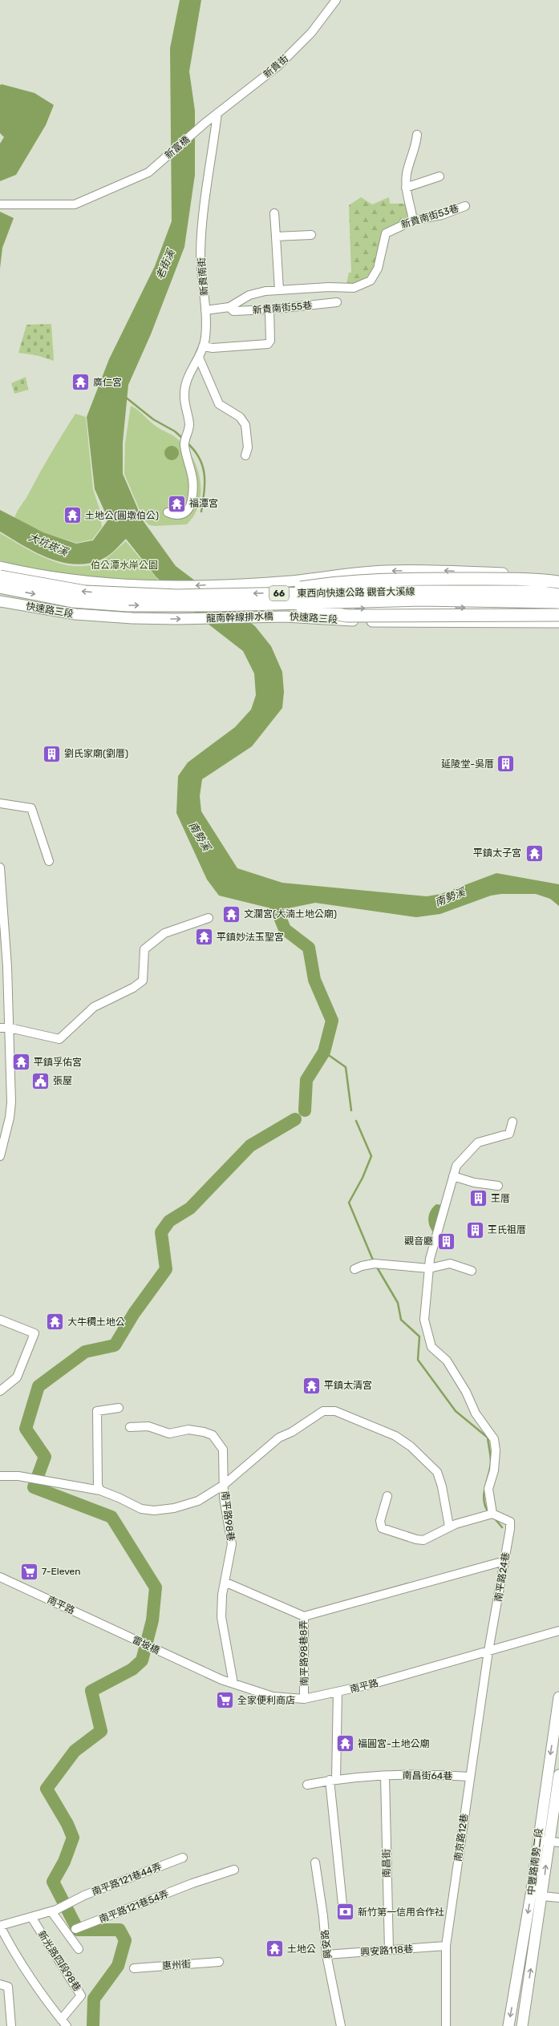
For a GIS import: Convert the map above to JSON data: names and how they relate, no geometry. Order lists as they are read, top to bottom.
{
  "streets": {
    "highway": ["東西向快速公路 觀音大溪線", "66"],
    "main road": ["快速路三段", "龍南幹線排水橋", "中豐路南勢二段"],
    "street": [
      "新貴街",
      "新富橋",
      "新貴南街53巷",
      "新貴南街",
      "新貴南街55巷",
      "南平路98巷",
      "南平路24巷",
      "南平路",
      "雷坡橋",
      "南平路98巷8弄",
      "南昌街64巷",
      "南京路12巷",
      "南昌街",
      "南平路121巷44弄",
      "南平路121巷54弄",
      "興安路",
      "興安路118巷",
      "新光路四段98巷",
      "惠州街"
    ]
  },
  "crossings": [
    ["新貴街", "新富橋"],
    ["新貴街", "新貴南街"],
    ["新貴南街53巷", "新貴南街"],
    ["新貴南街53巷", "新貴南街55巷"],
    ["快速路三段", "龍南幹線排水橋"],
    ["南平路98巷", "南平路"],
    ["南平路98巷", "南平路98巷8弄"],
    ["南平路24巷", "南平路"],
    ["南平路24巷", "南京路12巷"],
    ["南平路", "雷坡橋"],
    ["南平路", "南平路98巷8弄"],
    ["南平路", "南京路12巷"],
    ["南昌街64巷", "南京路12巷"],
    ["南昌街64巷", "南昌街"],
    ["南京路12巷", "興安路118巷"],
    ["南昌街", "興安路118巷"],
    ["南平路121巷44弄", "新光路四段98巷"],
    ["興安路", "興安路118巷"]
  ],
  "water": ["老街溪", "大坑崁溪", "南勢溪"],
  "parks": ["伯公潭水岸公園"],
  "places": {
    "temple": [
      "廣仁宮",
      "福潭宮",
      "土地公(圓墩伯公)",
      "平鎮太子宮",
      "文瀾宮(大湳土地公廟)",
      "平鎮妙法玉聖宮",
      "平鎮孚佑宮",
      "大牛稠土地公",
      "平鎮太清宮",
      "福圓宮-土地公廟",
      "土地公"
    ],
    "building": [
      "劉氏家廟(劉厝)",
      "延陵堂-吳厝",
      "王厝",
      "王氏祖厝",
      "觀音廳"
    ],
    "public building": ["張屋"],
    "supermarket": ["7-Eleven", "全家便利商店"],
    "bank": ["新竹第一信用合作社"]
  }
}
